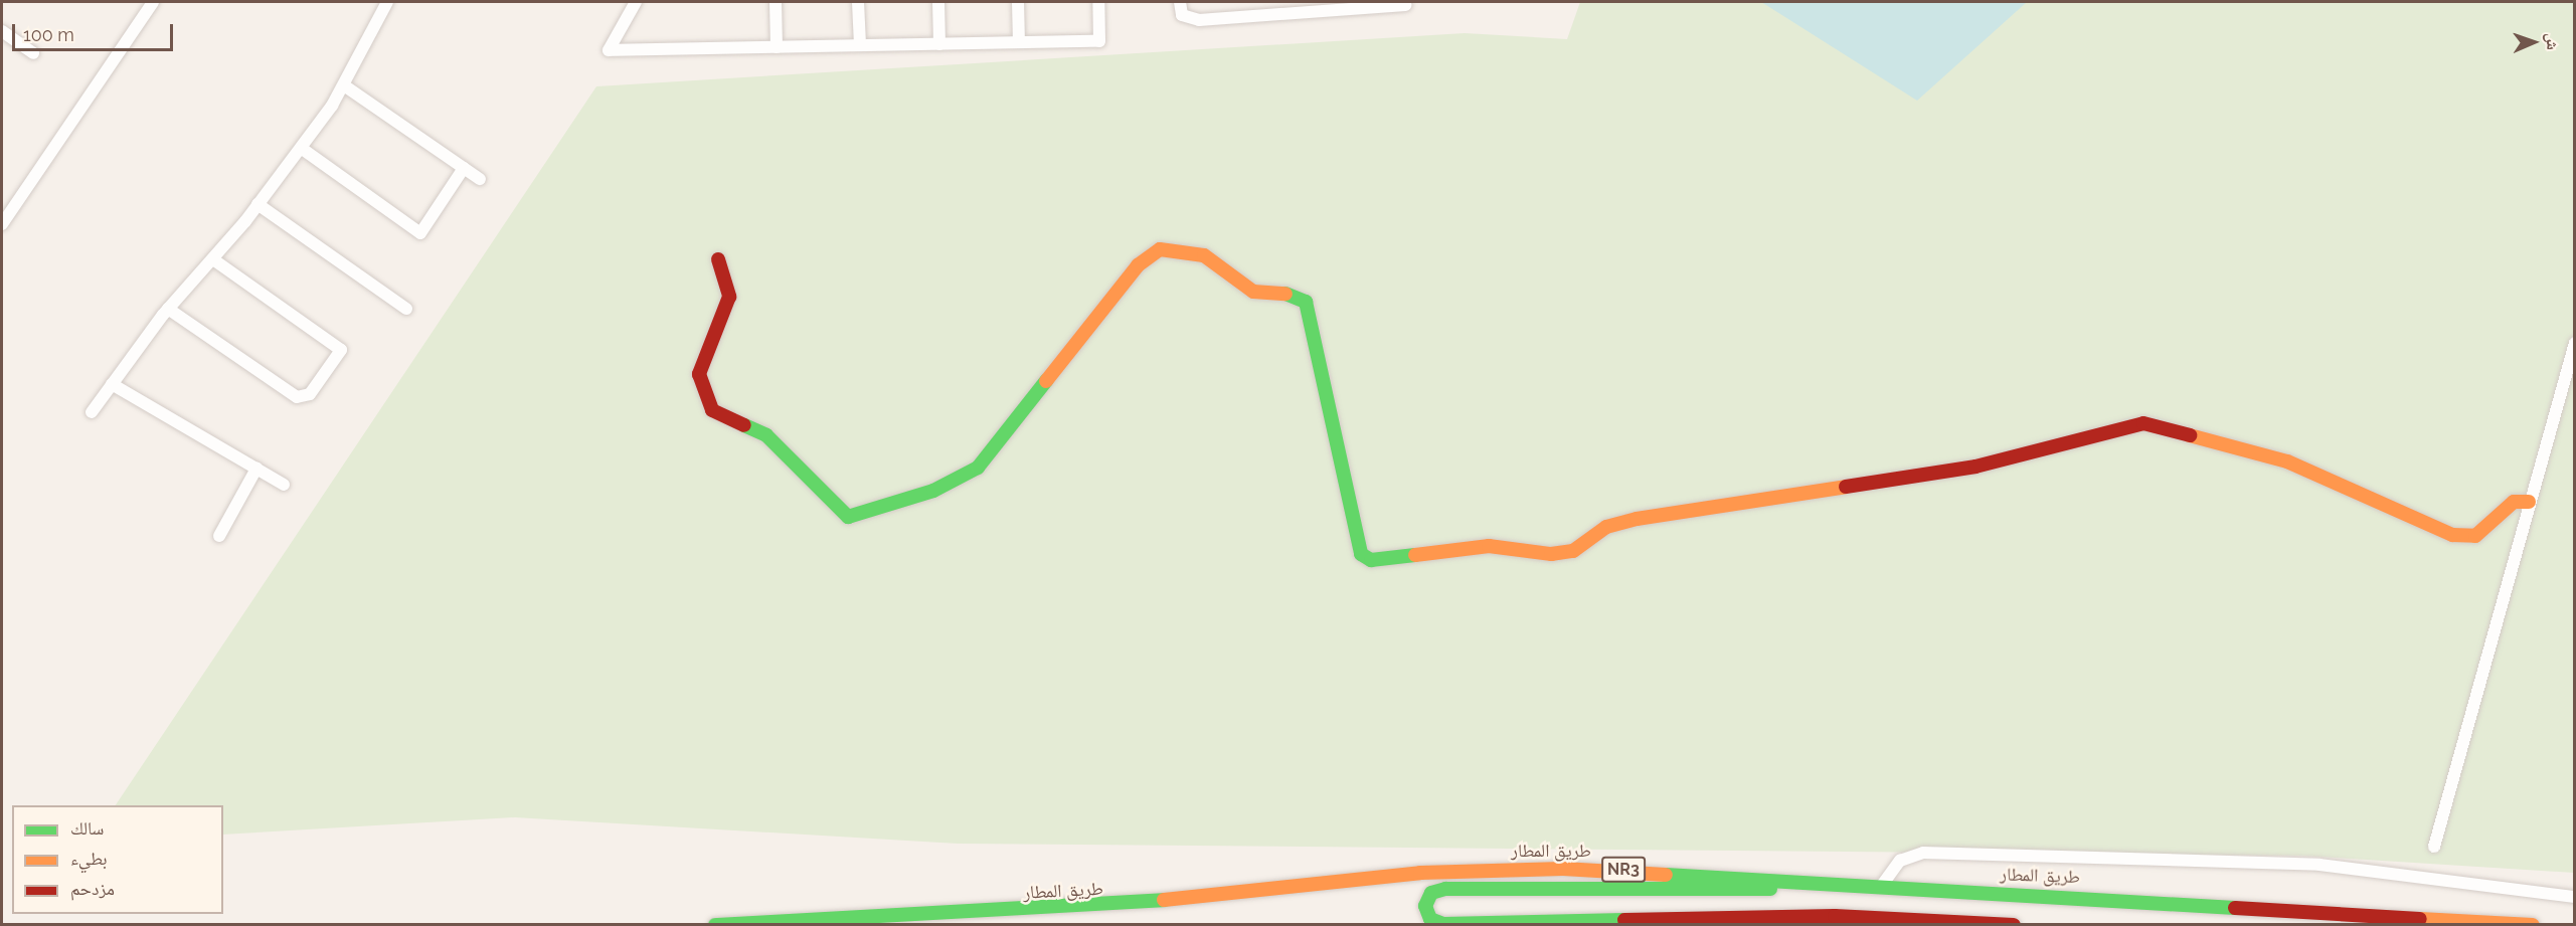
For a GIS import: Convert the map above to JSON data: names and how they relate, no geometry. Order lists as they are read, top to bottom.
{
  "streets": {
    "main road": ["طريق المطار", "NR3"]
  },
  "legend": ["سالك", "بطيء", "مزدحم"],
  "scale_bar": "100 m",
  "north": "right"
}
